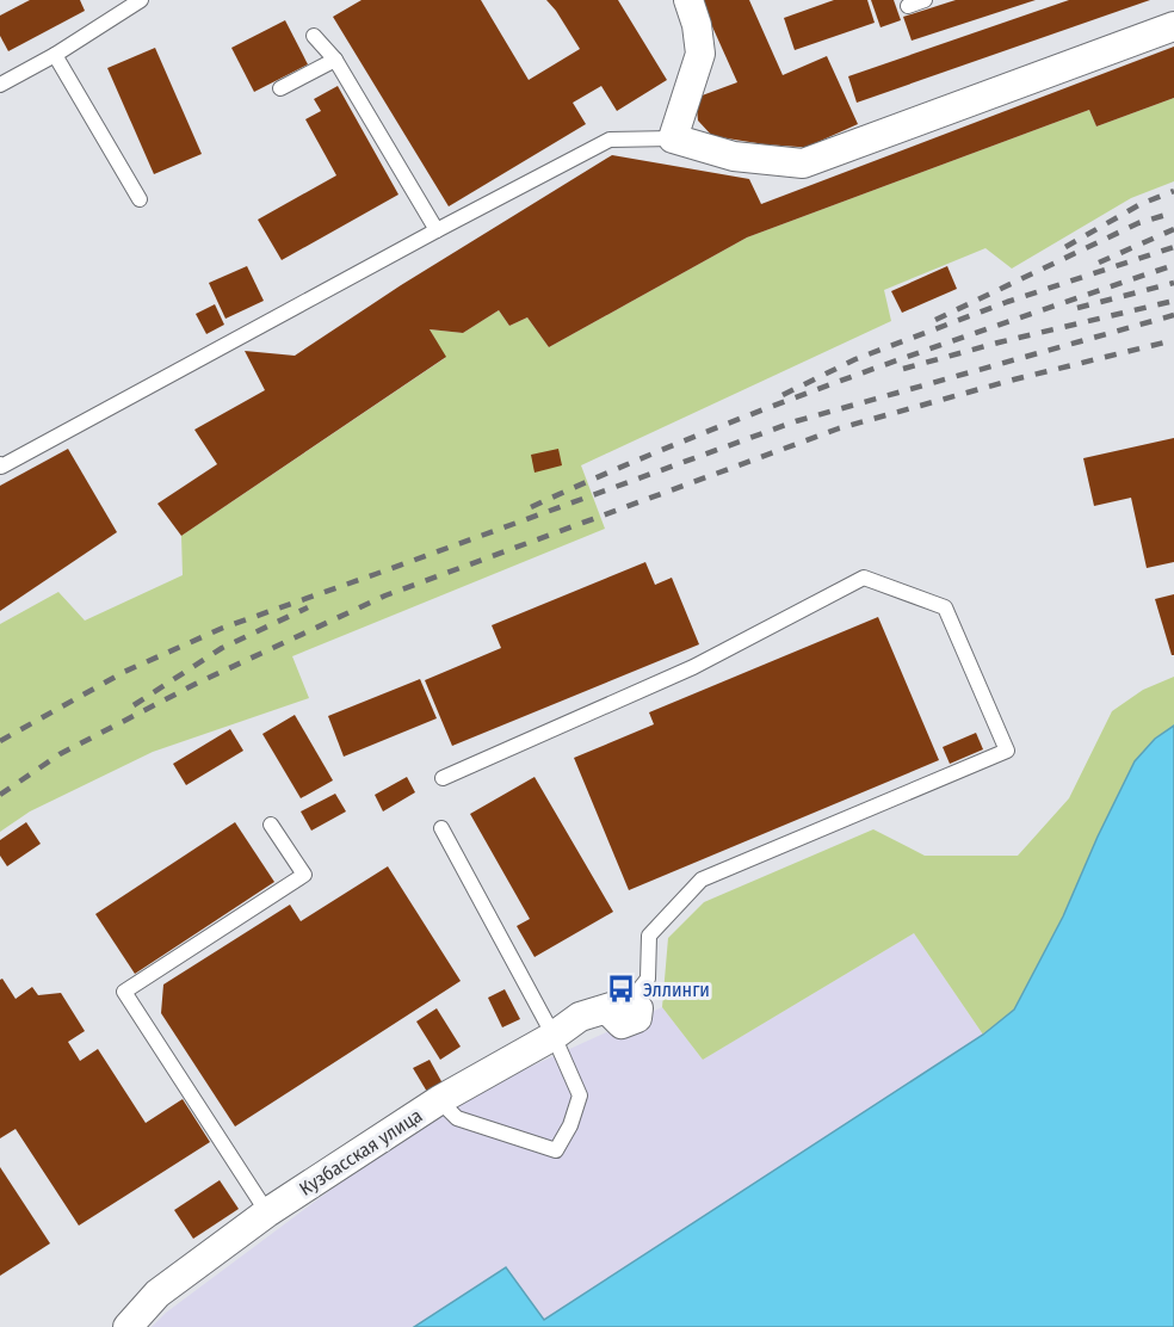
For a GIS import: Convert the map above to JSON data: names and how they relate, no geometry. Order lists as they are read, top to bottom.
{
  "streets": {
    "street": ["Кузбасская улица"]
  },
  "places": {
    "bus stop": ["Эллинги"]
  }
}
